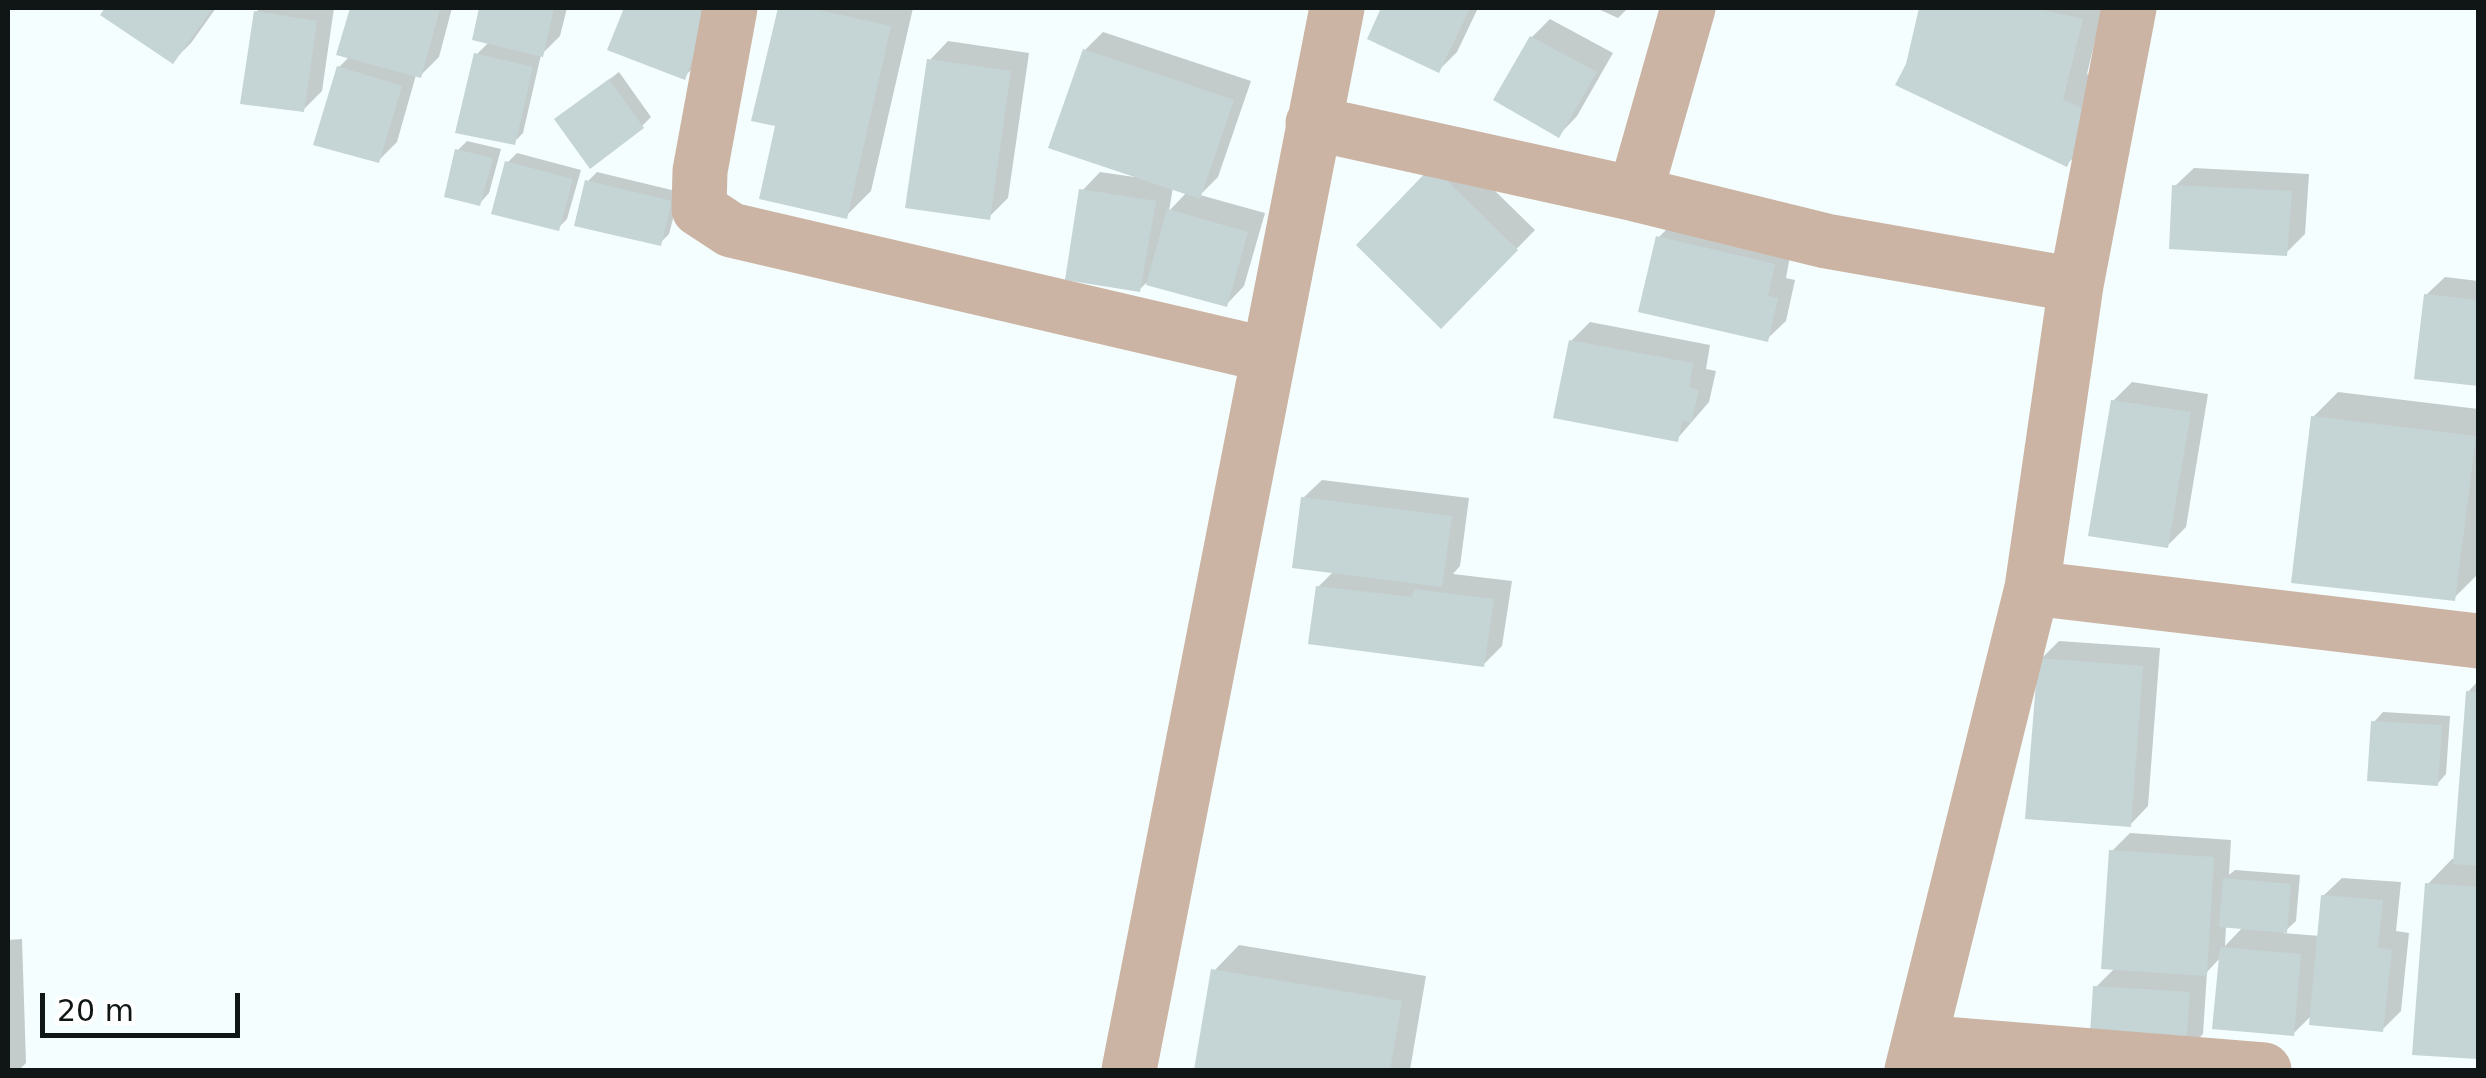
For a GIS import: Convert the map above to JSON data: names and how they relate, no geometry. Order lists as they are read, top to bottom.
{
  "scale_bar": "20 m"
}
